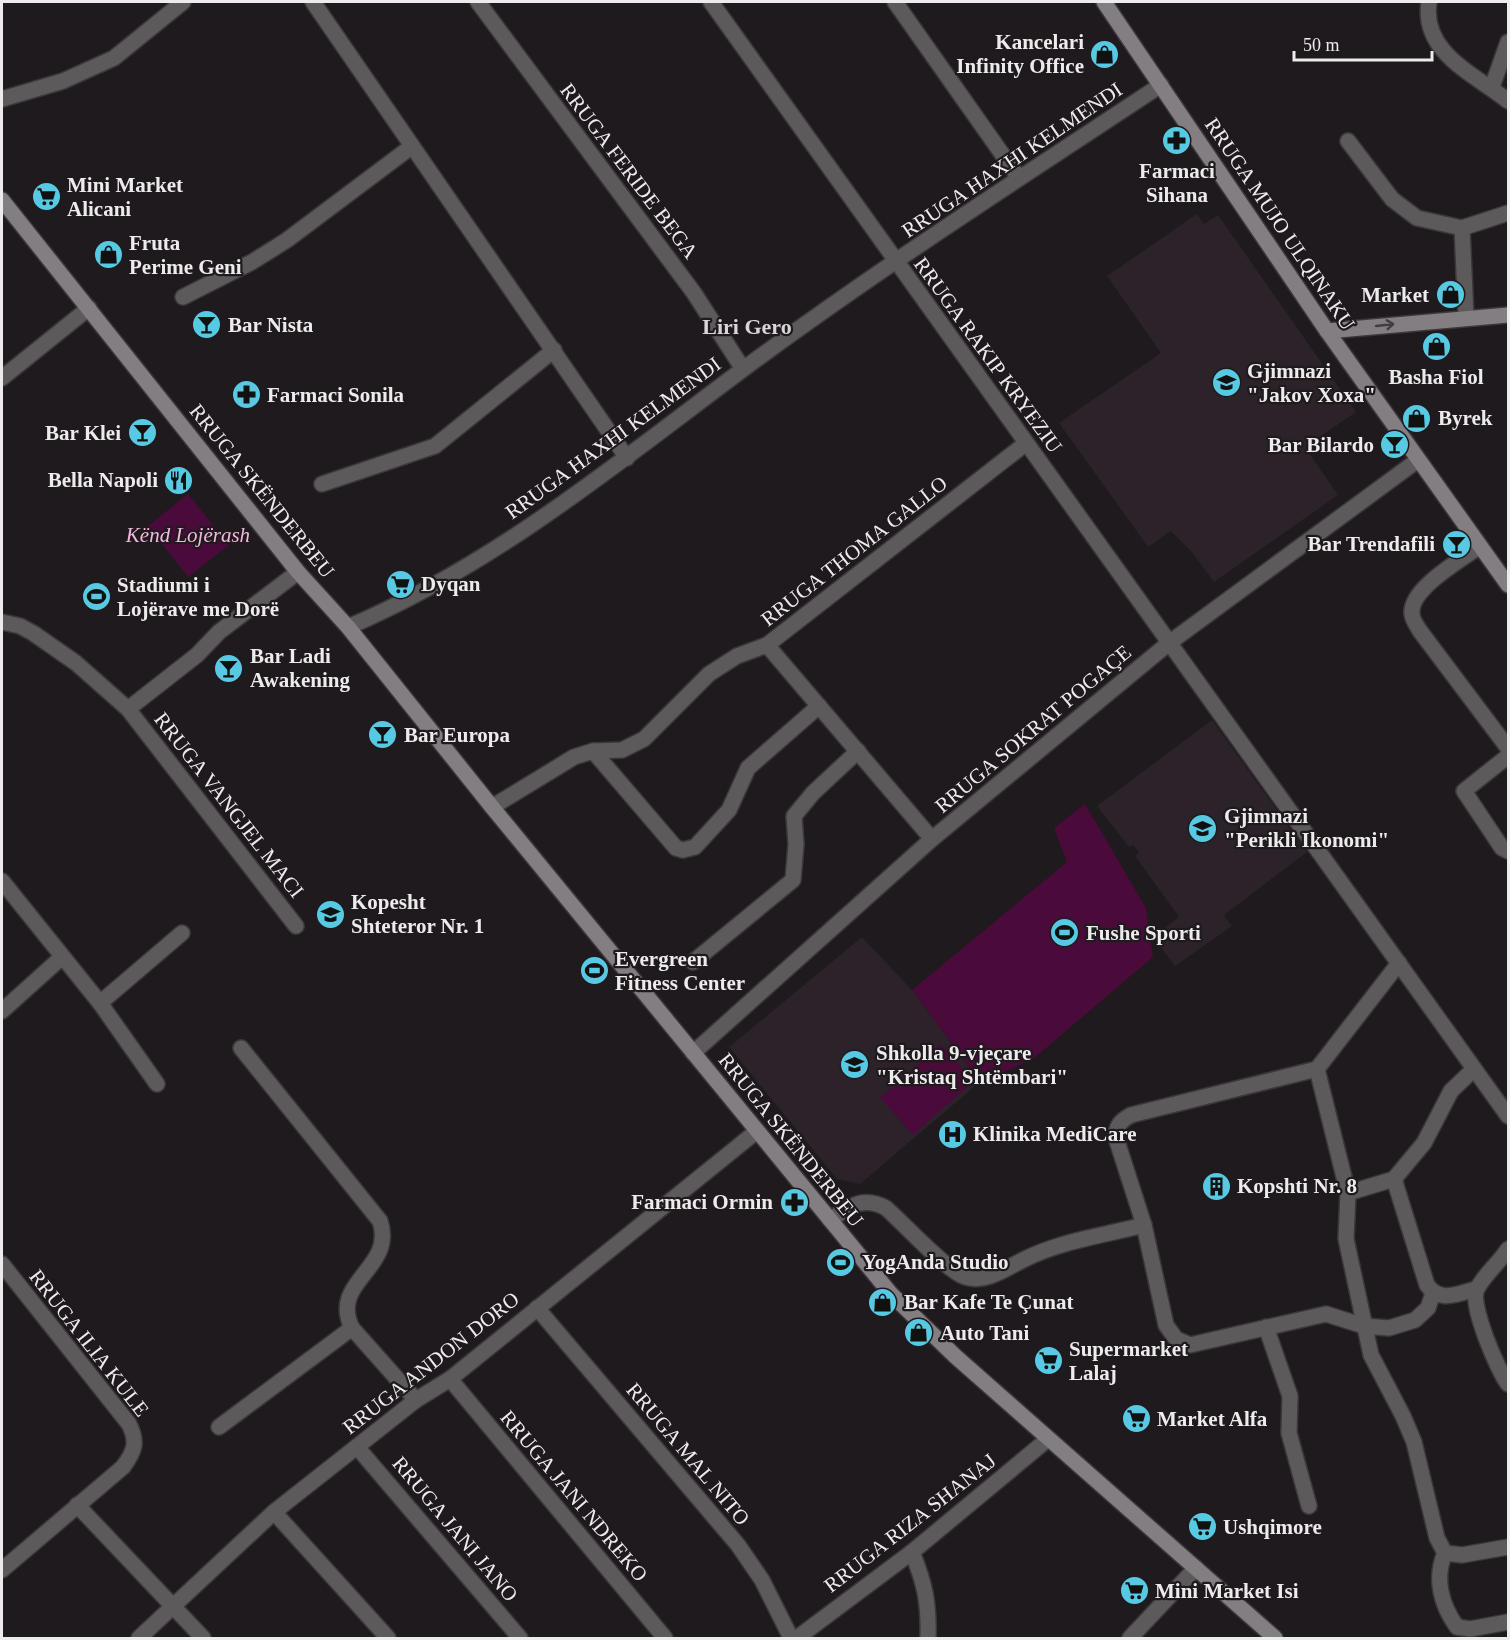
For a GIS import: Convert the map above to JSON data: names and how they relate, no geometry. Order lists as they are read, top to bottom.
{
  "streets": {
    "street": [
      "RRUGA HAXHI KELMENDI",
      "RRUGA FERIDE BEGA",
      "RRUGA MUJO ULQINAKU",
      "RRUGA RAKIP KRYEZIU",
      "RRUGA SKËNDERBEU",
      "RRUGA THOMA GALLO",
      "RRUGA SOKRAT POGAÇE",
      "RRUGA VANGJEL MACI",
      "RRUGA ILIA KULE",
      "RRUGA ANDON DORO",
      "RRUGA MAL NITO",
      "RRUGA JANI NDREKO",
      "RRUGA RIZA SHANAJ",
      "RRUGA JANI JANO"
    ]
  },
  "crossings": [
    ["RRUGA HAXHI KELMENDI", "RRUGA FERIDE BEGA"],
    ["RRUGA HAXHI KELMENDI", "RRUGA MUJO ULQINAKU"],
    ["RRUGA HAXHI KELMENDI", "RRUGA RAKIP KRYEZIU"],
    ["RRUGA HAXHI KELMENDI", "RRUGA SKËNDERBEU"],
    ["RRUGA MUJO ULQINAKU", "RRUGA SOKRAT POGAÇE"],
    ["RRUGA RAKIP KRYEZIU", "RRUGA THOMA GALLO"],
    ["RRUGA RAKIP KRYEZIU", "RRUGA SOKRAT POGAÇE"],
    ["RRUGA SKËNDERBEU", "RRUGA SOKRAT POGAÇE"],
    ["RRUGA SKËNDERBEU", "RRUGA VANGJEL MACI"],
    ["RRUGA SKËNDERBEU", "RRUGA ANDON DORO"],
    ["RRUGA SKËNDERBEU", "RRUGA RIZA SHANAJ"],
    ["RRUGA THOMA GALLO", "RRUGA SOKRAT POGAÇE"],
    ["RRUGA ANDON DORO", "RRUGA MAL NITO"],
    ["RRUGA ANDON DORO", "RRUGA JANI NDREKO"],
    ["RRUGA ANDON DORO", "RRUGA JANI JANO"]
  ],
  "districts": ["Liri Gero"],
  "parks": ["Kënd Lojërash"],
  "places": {
    "shop": [
      "Kancelari Infinity Office",
      "Fruta Perime Geni",
      "Market",
      "Basha Fiol",
      "Byrek",
      "Bar Kafe Te Çunat",
      "Auto Tani"
    ],
    "pharmacy": ["Farmaci Sihana", "Farmaci Sonila", "Farmaci Ormin"],
    "supermarket": [
      "Mini Market Alicani",
      "Dyqan",
      "Supermarket Lalaj",
      "Market Alfa",
      "Ushqimore",
      "Mini Market Isi"
    ],
    "bar": [
      "Bar Nista",
      "Bar Klei",
      "Bar Bilardo",
      "Bar Trendafili",
      "Bar Ladi Awakening",
      "Bar Europa"
    ],
    "school or university": [
      "Gjimnazi \"Jakov Xoxa\"",
      "Gjimnazi \"Perikli Ikonomi\"",
      "Kopesht Shteteror Nr. 1",
      "Shkolla 9-vjeçare \"Kristaq Shtëmbari\""
    ],
    "restaurant": ["Bella Napoli"],
    "sports": [
      "Stadiumi i Lojërave me Dorë",
      "Fushe Sporti",
      "Evergreen Fitness Center",
      "YogAnda Studio"
    ],
    "hospital": ["Klinika MediCare"],
    "building": ["Kopshti Nr. 8"]
  },
  "scale_bar": "50 m"
}
